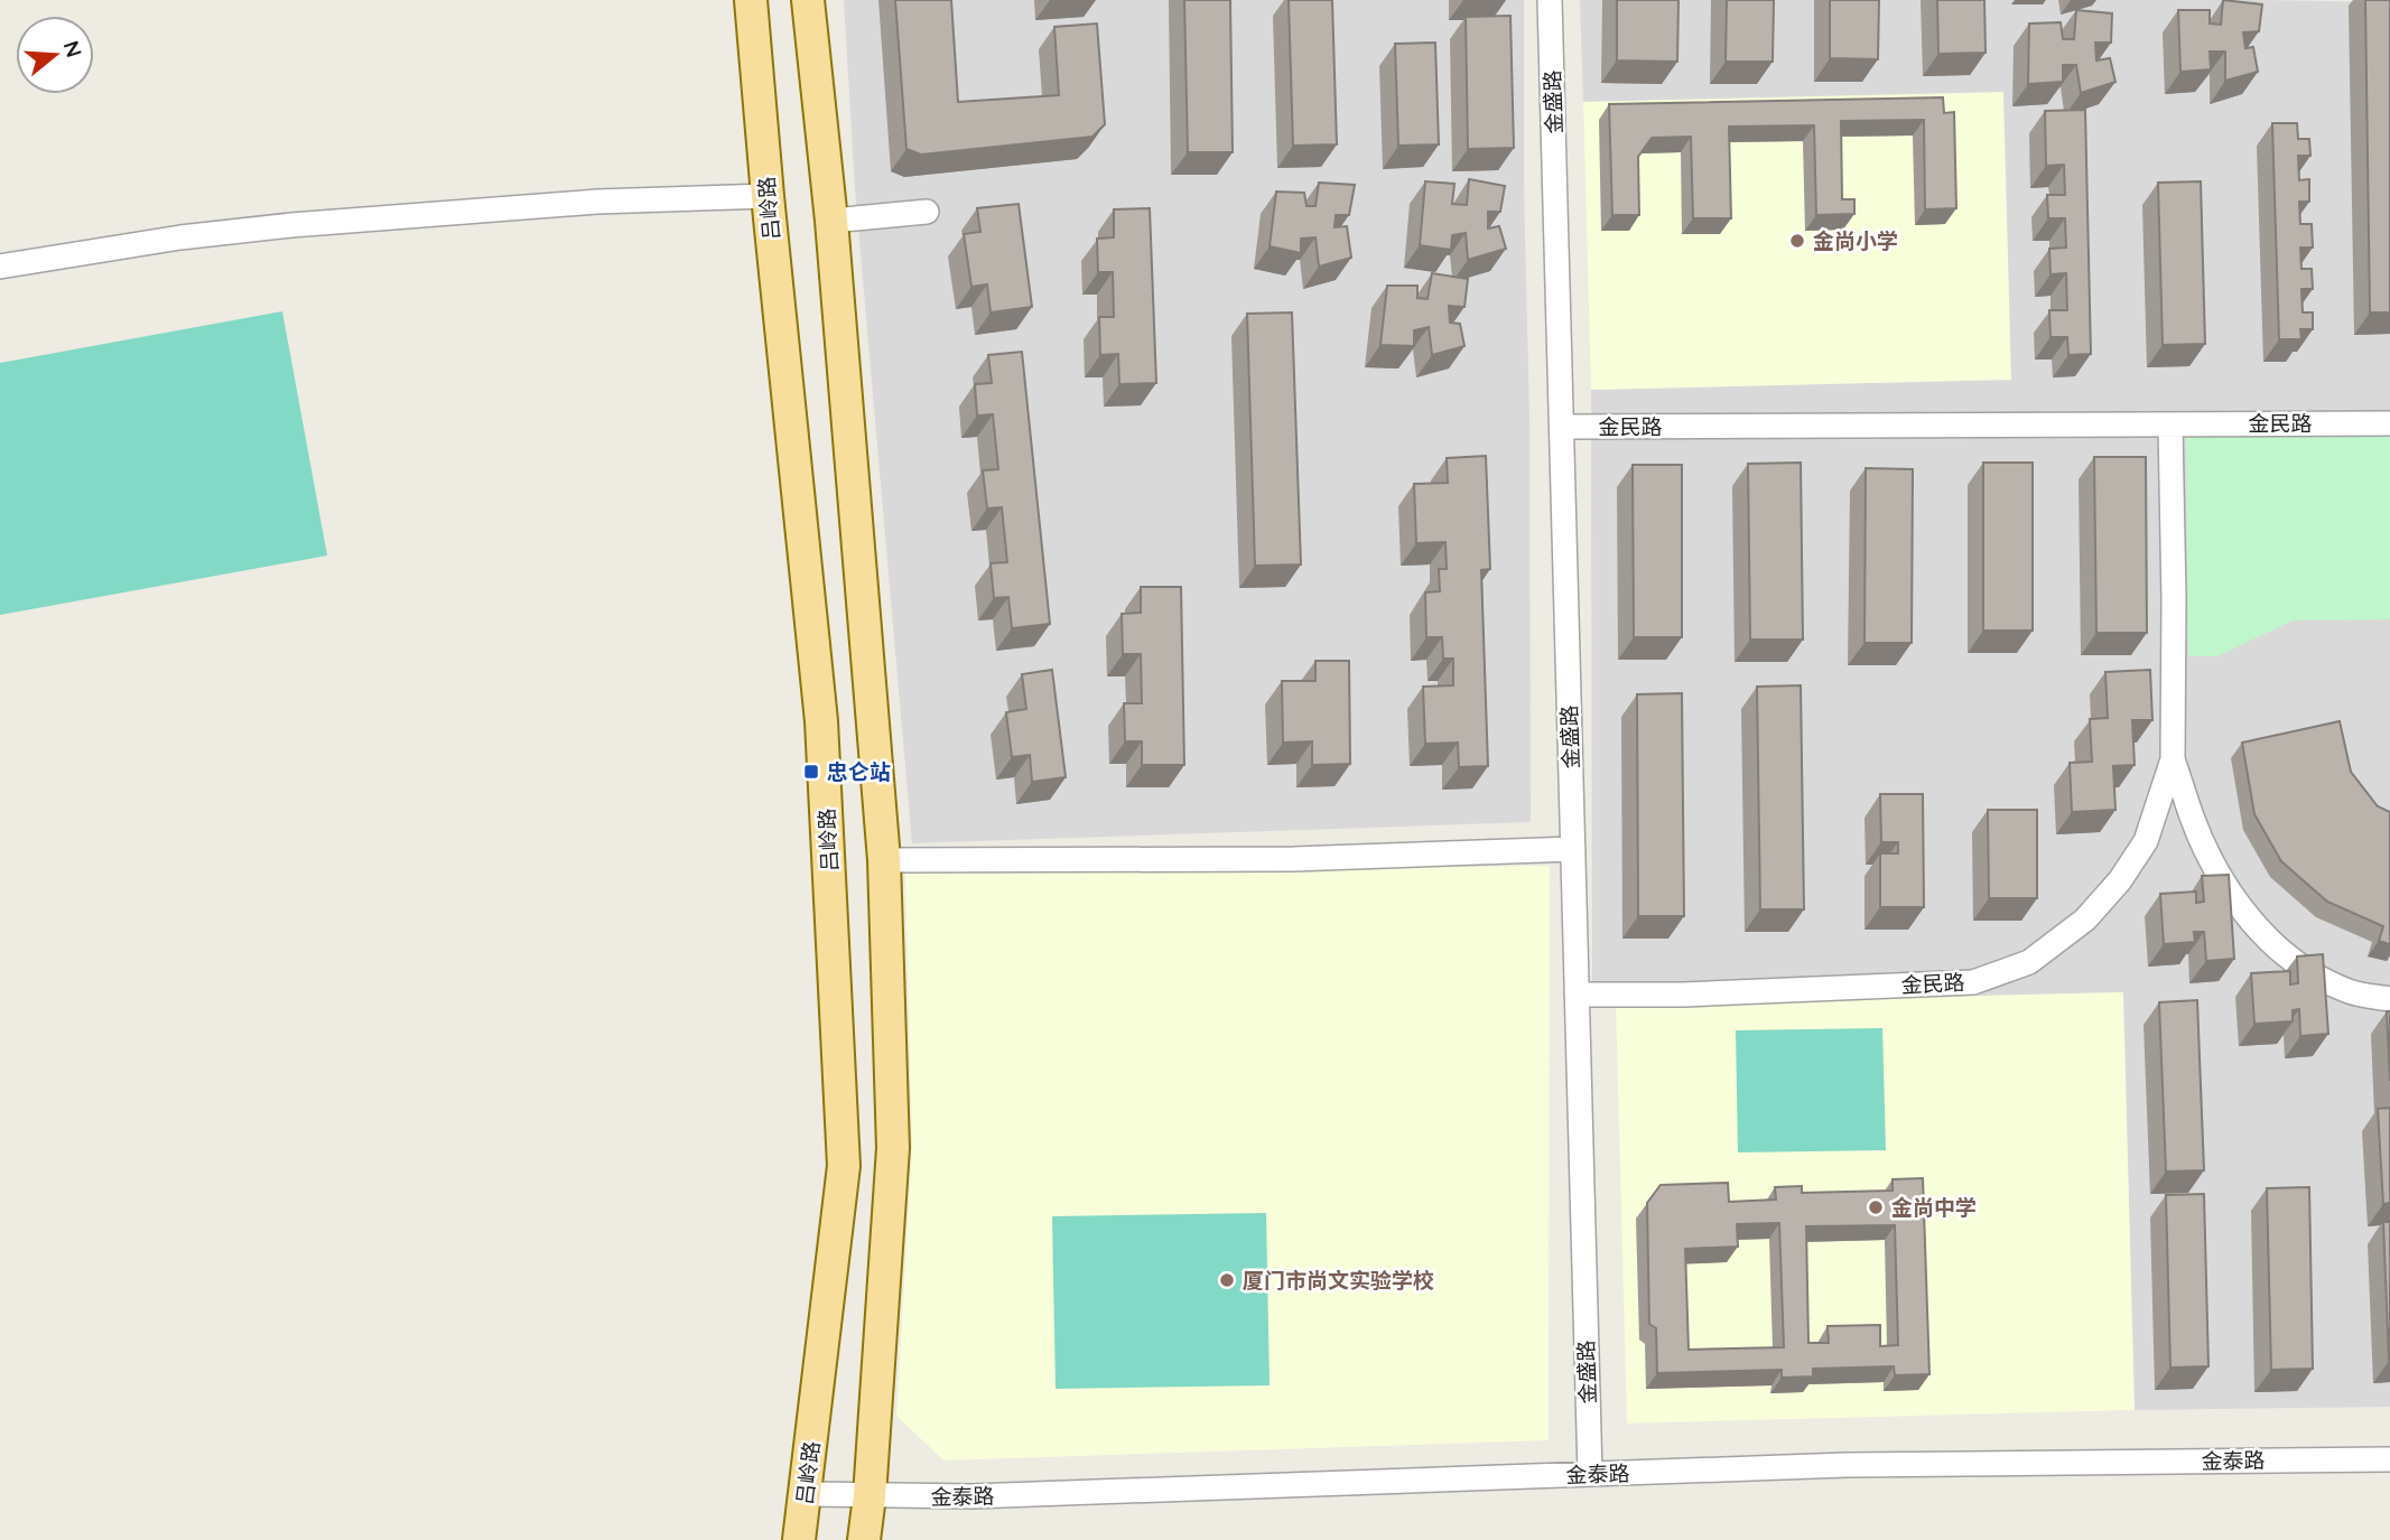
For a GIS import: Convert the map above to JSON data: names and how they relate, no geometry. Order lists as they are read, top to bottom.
{
  "streets": {
    "main road": ["吕岭路"],
    "street": ["金盛路", "金民路", "金泰路"]
  },
  "crossings": [
    ["金盛路", "金民路"],
    ["金盛路", "金泰路"],
    ["吕岭路", "金泰路"]
  ],
  "places": {
    "other": ["金尚小学", "金尚中学", "厦门市尚文实验学校"],
    "transit": ["忠仑站"]
  },
  "north": "right"
}
